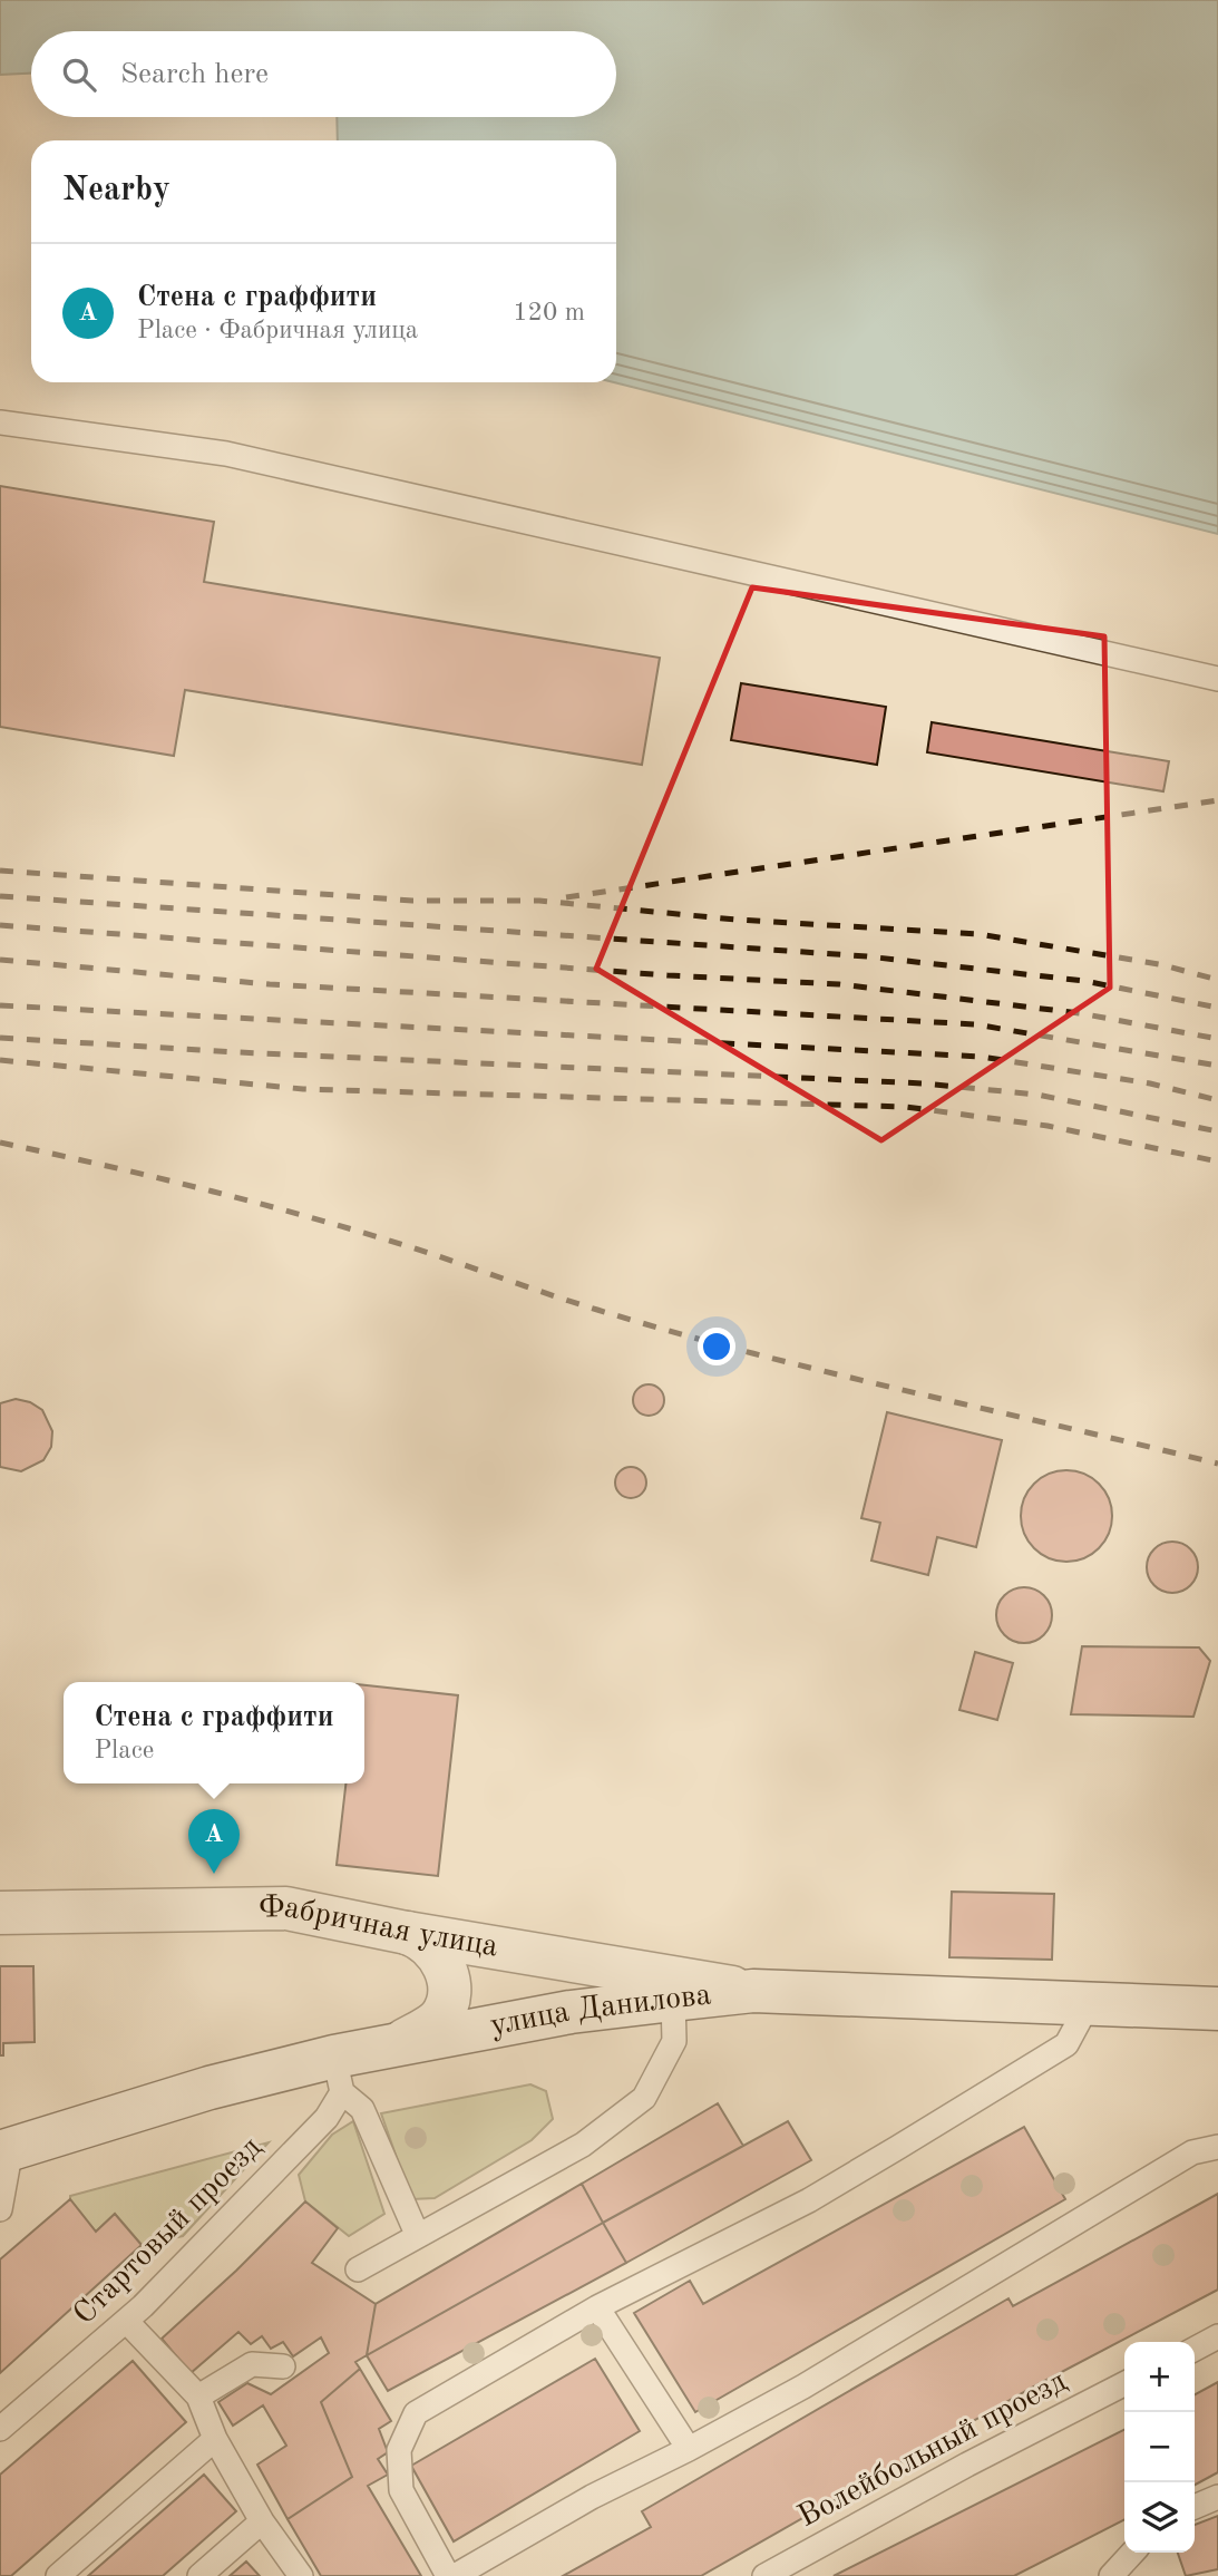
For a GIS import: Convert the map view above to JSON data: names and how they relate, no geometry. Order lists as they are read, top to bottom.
{
  "streets": {
    "street": ["Фабричная улица", "улица Данилова"],
    "lane": ["Стартовый проезд", "Волейбольный проезд"]
  },
  "crossings": [
    ["Фабричная улица", "улица Данилова"],
    ["улица Данилова", "Стартовый проезд"]
  ],
  "page": {
    "search": "Search here",
    "heading": "Nearby",
    "list": [
      {
        "mark": "A",
        "name": "Стена с граффити",
        "note": "Place · Фабричная улица",
        "value": "120 m"
      }
    ],
    "popup": ["Стена с граффити", "Place"],
    "pins": "A",
    "map_buttons": ["+", "−"]
  }
}
